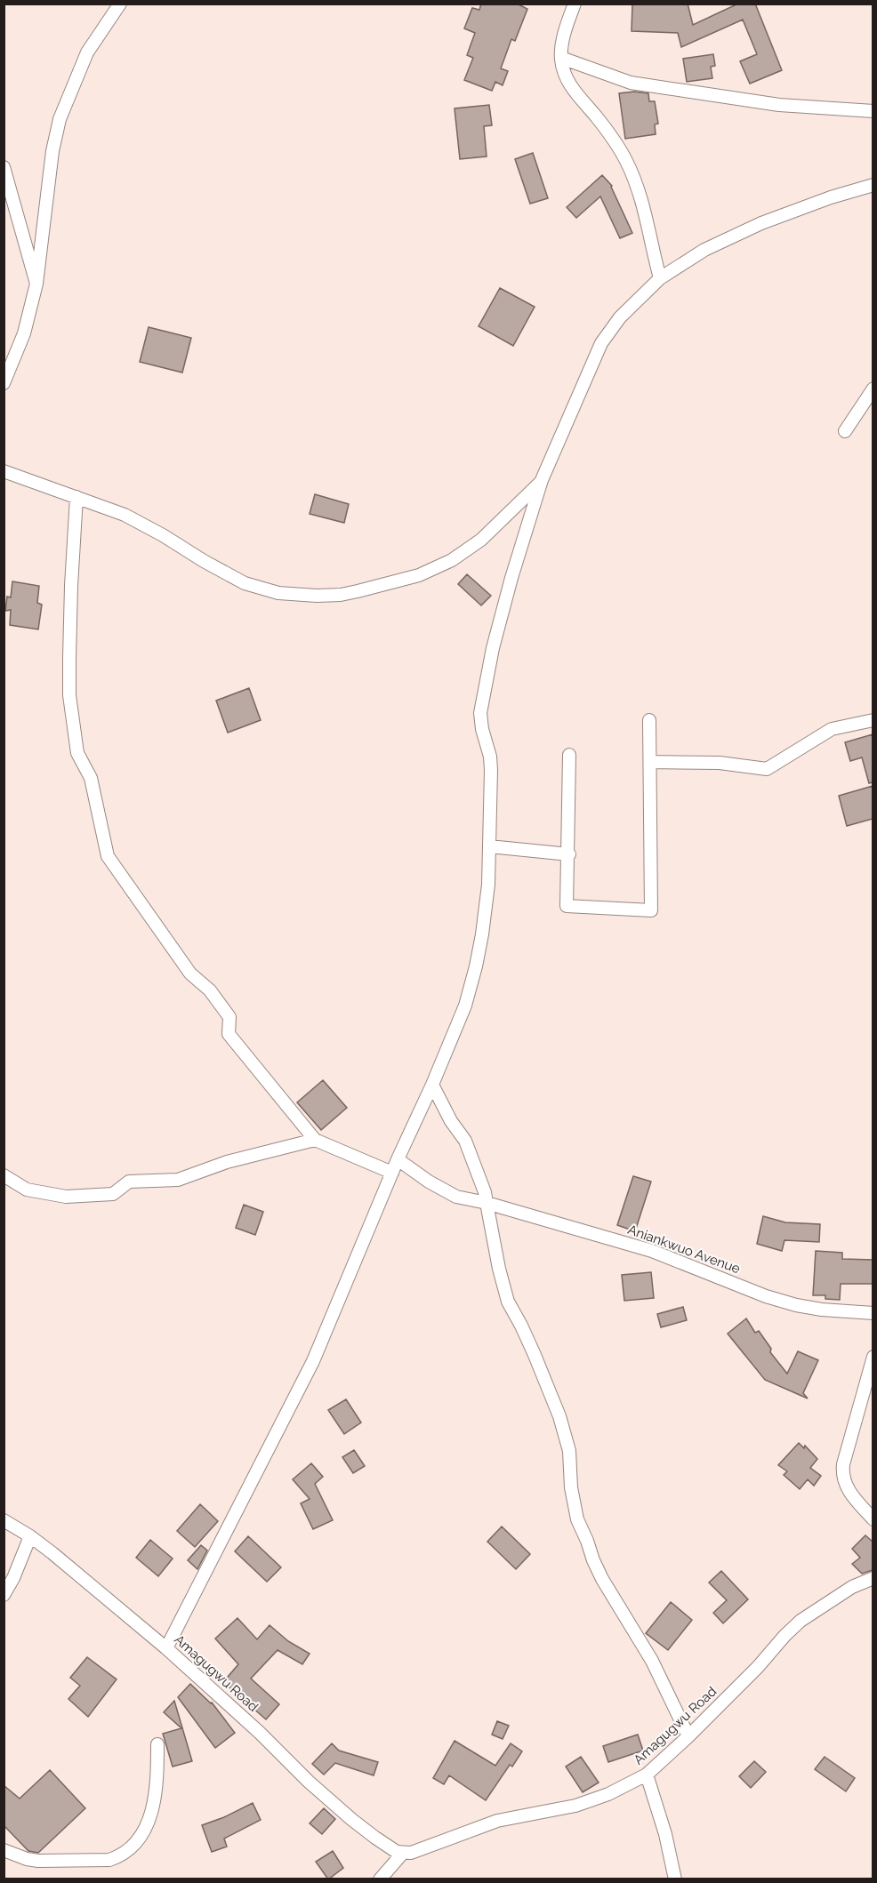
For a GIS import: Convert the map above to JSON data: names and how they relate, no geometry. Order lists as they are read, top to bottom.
{
  "streets": {
    "street": ["Aniankwuo Avenue", "Amagugwu Road"]
  }
}
